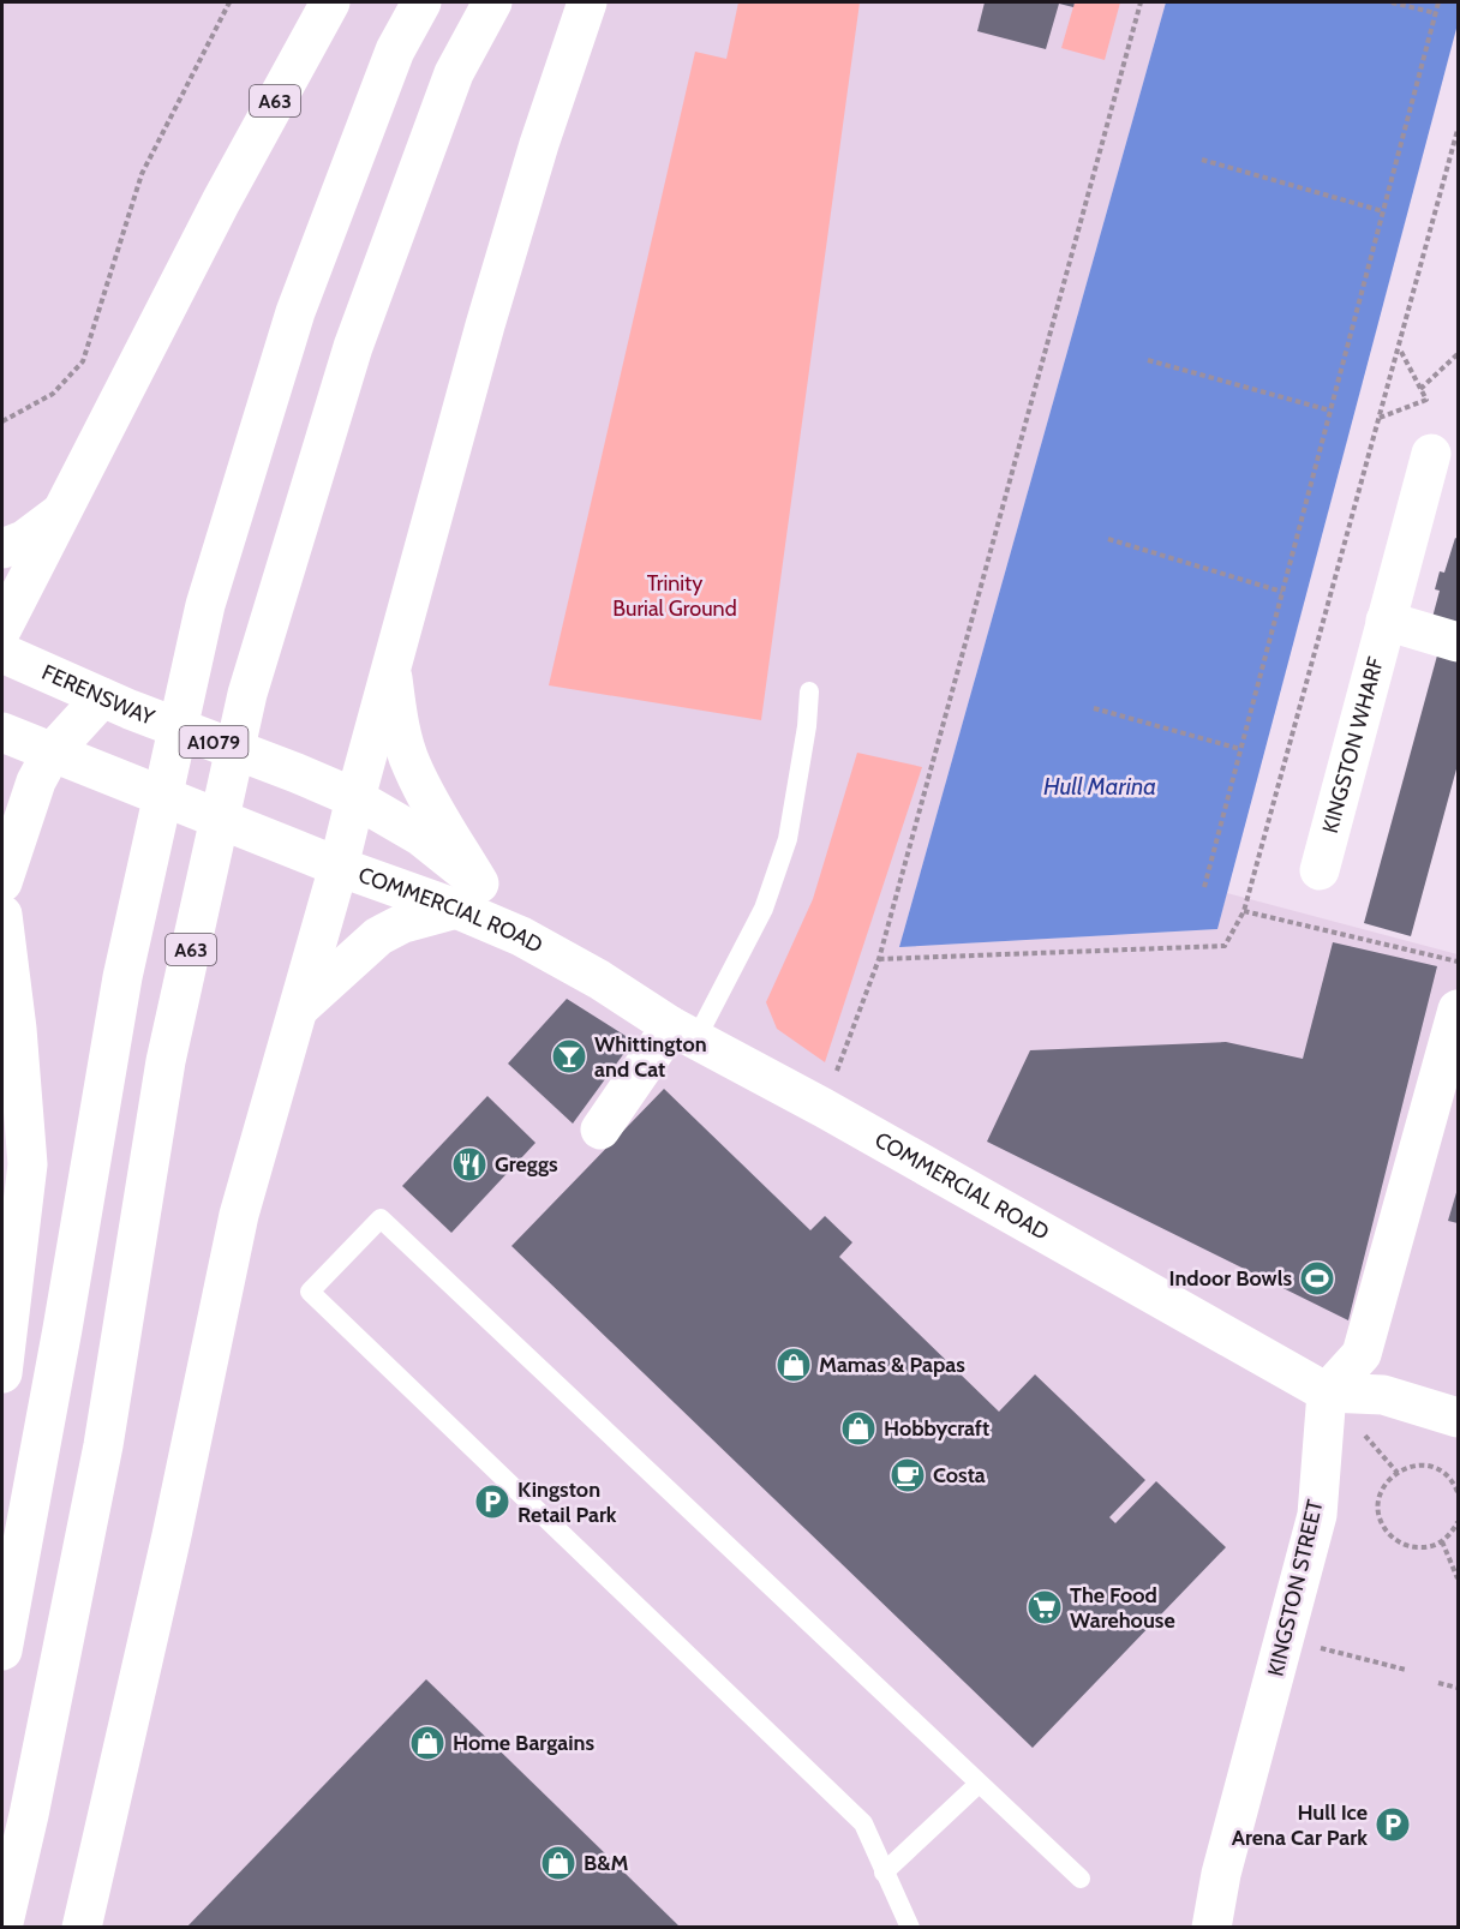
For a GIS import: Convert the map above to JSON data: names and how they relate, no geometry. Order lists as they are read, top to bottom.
{
  "streets": {
    "main road": [
      "A63",
      "FERENSWAY",
      "A1079",
      "KINGSTON WHARF",
      "COMMERCIAL ROAD",
      "KINGSTON STREET"
    ]
  },
  "crossings": [
    ["FERENSWAY", "COMMERCIAL ROAD"],
    ["COMMERCIAL ROAD", "KINGSTON STREET"]
  ],
  "water": ["Hull Marina"],
  "parks": ["Trinity Burial Ground"],
  "places": {
    "bar": ["Whittington and Cat"],
    "restaurant": ["Greggs"],
    "sports": ["Indoor Bowls"],
    "shop": [
      "Mamas & Papas",
      "Hobbycraft",
      "Home Bargains",
      "B&M"
    ],
    "cafe": ["Costa"],
    "parking": ["Kingston Retail Park", "Hull Ice Arena Car Park"],
    "supermarket": ["The Food Warehouse"]
  }
}
